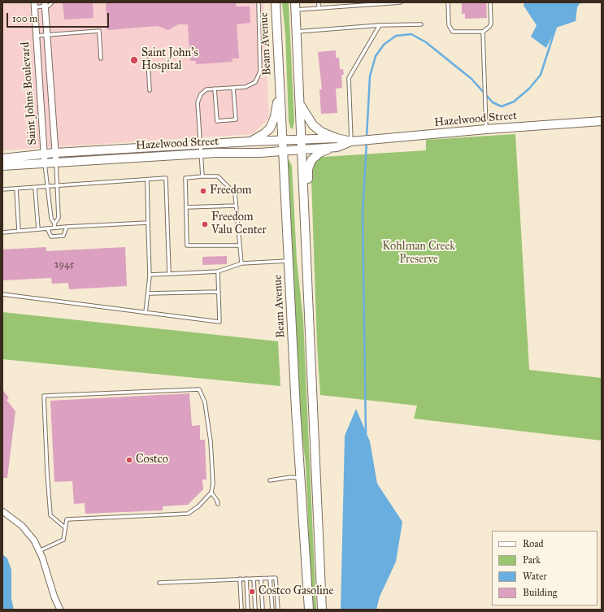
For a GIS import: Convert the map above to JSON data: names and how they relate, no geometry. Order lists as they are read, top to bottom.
{
  "streets": {
    "street": ["Beam Avenue", "Saint Johns Boulevard", "Hazelwood Street"]
  },
  "crossings": [
    ["Beam Avenue", "Hazelwood Street"],
    ["Saint Johns Boulevard", "Hazelwood Street"]
  ],
  "parks": ["Kohlman Creek Preserve"],
  "places": [
    "Saint John's Hospital",
    "Freedom",
    "Freedom Valu Center",
    "Costco",
    "Costco Gasoline"
  ],
  "house_numbers": ["2945"],
  "legend": [
    "Road",
    "Park",
    "Water",
    "Building"
  ],
  "scale_bar": "100 m"
}
